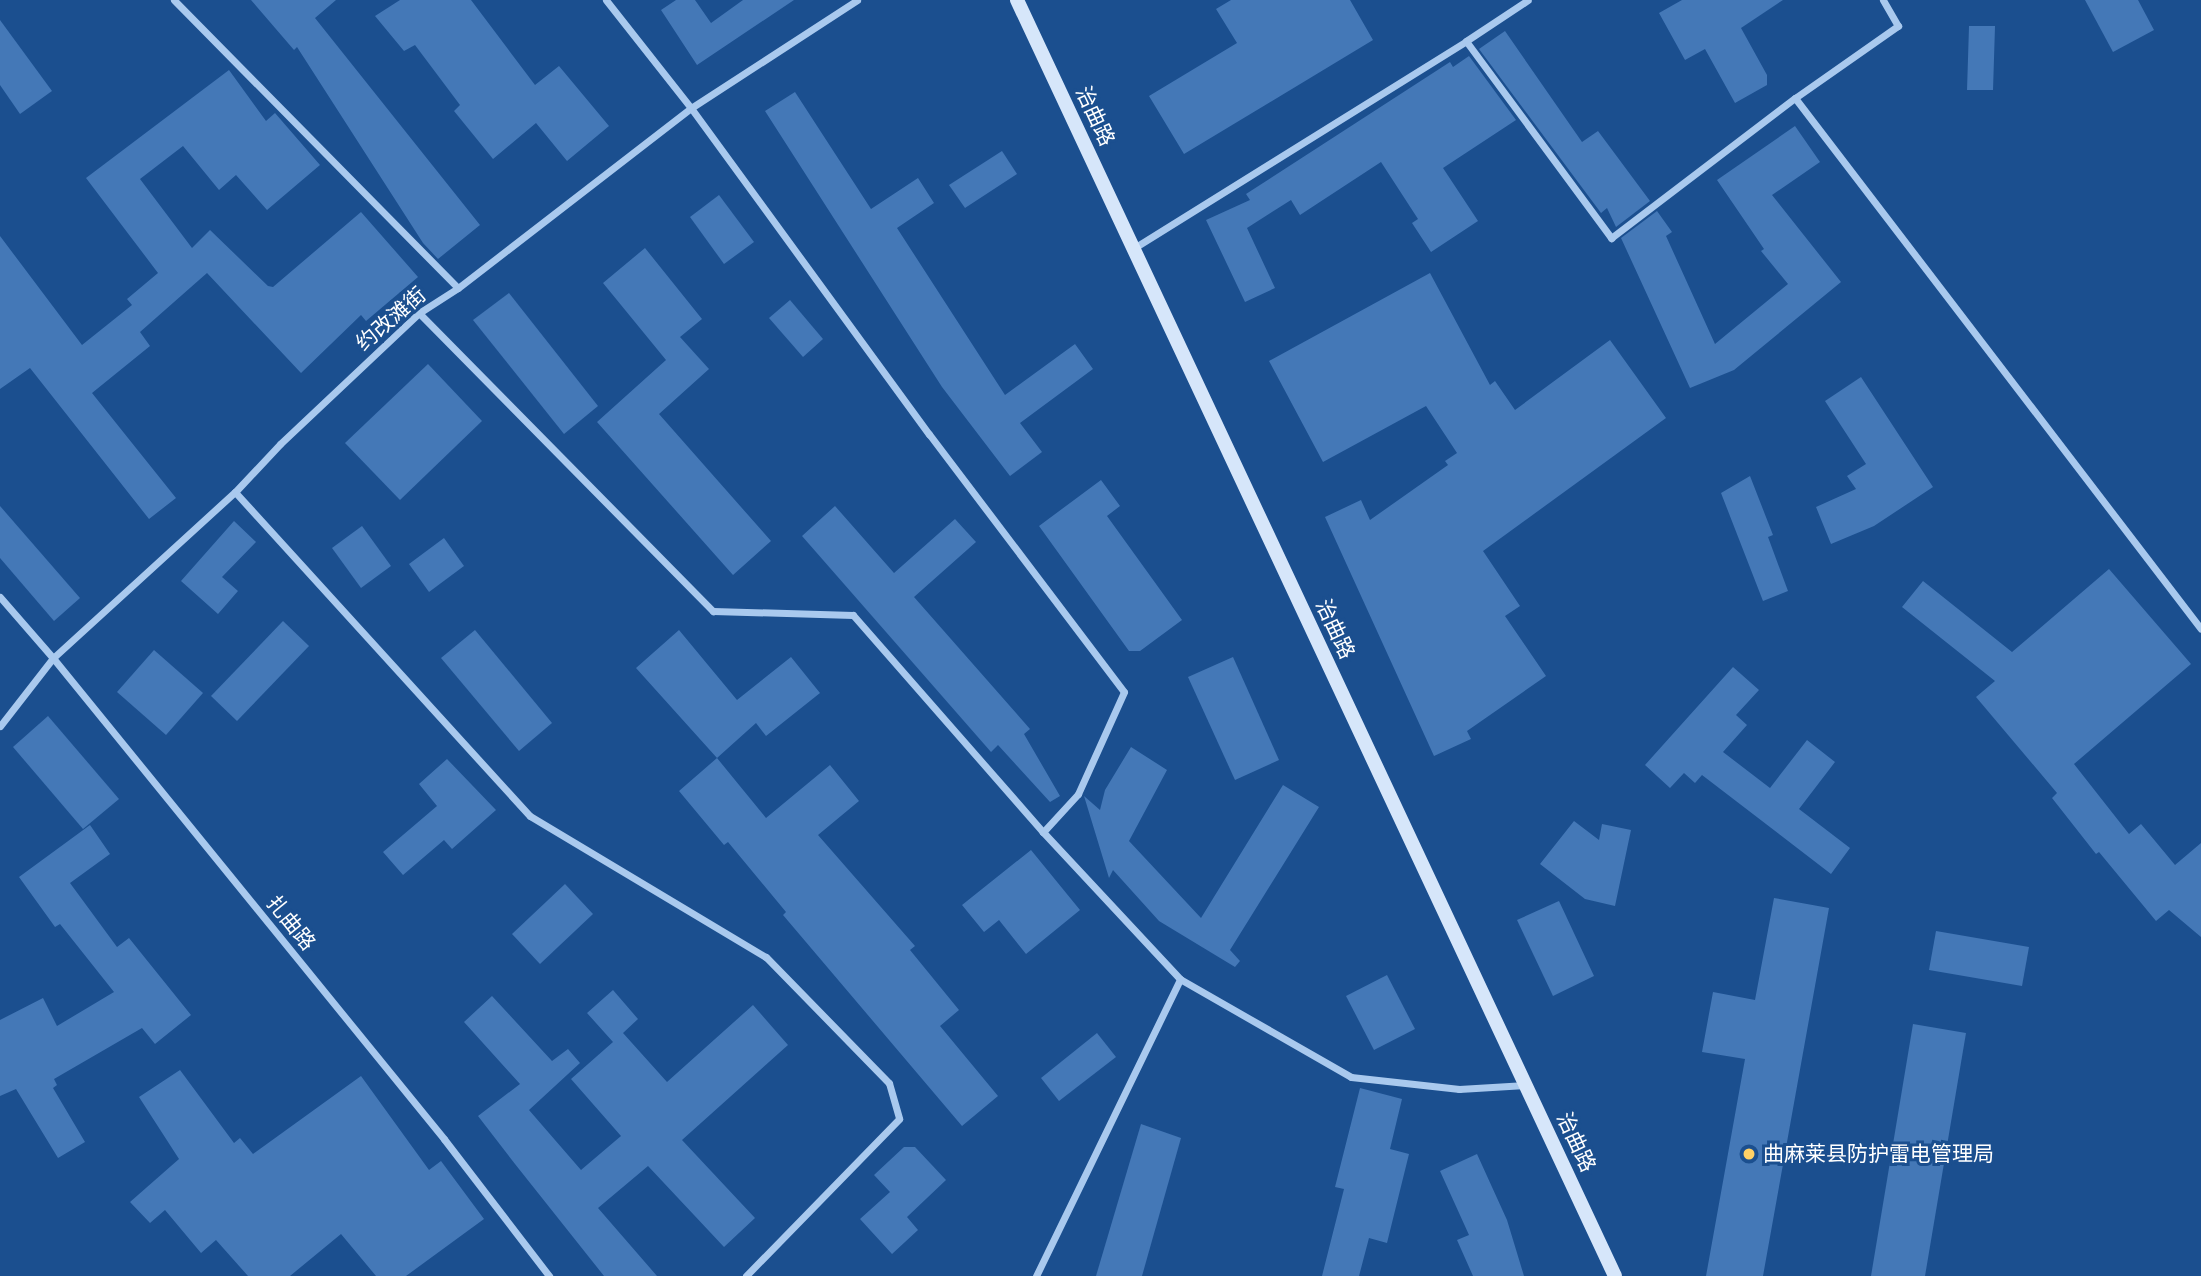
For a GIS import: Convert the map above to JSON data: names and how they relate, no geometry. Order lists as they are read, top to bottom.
{
  "streets": {
    "main road": ["治曲路"],
    "street": ["约改滩街", "扎曲路"]
  },
  "crossings": [
    ["约改滩街", "扎曲路"]
  ],
  "places": ["曲麻莱县防护雷电管理局"]
}
